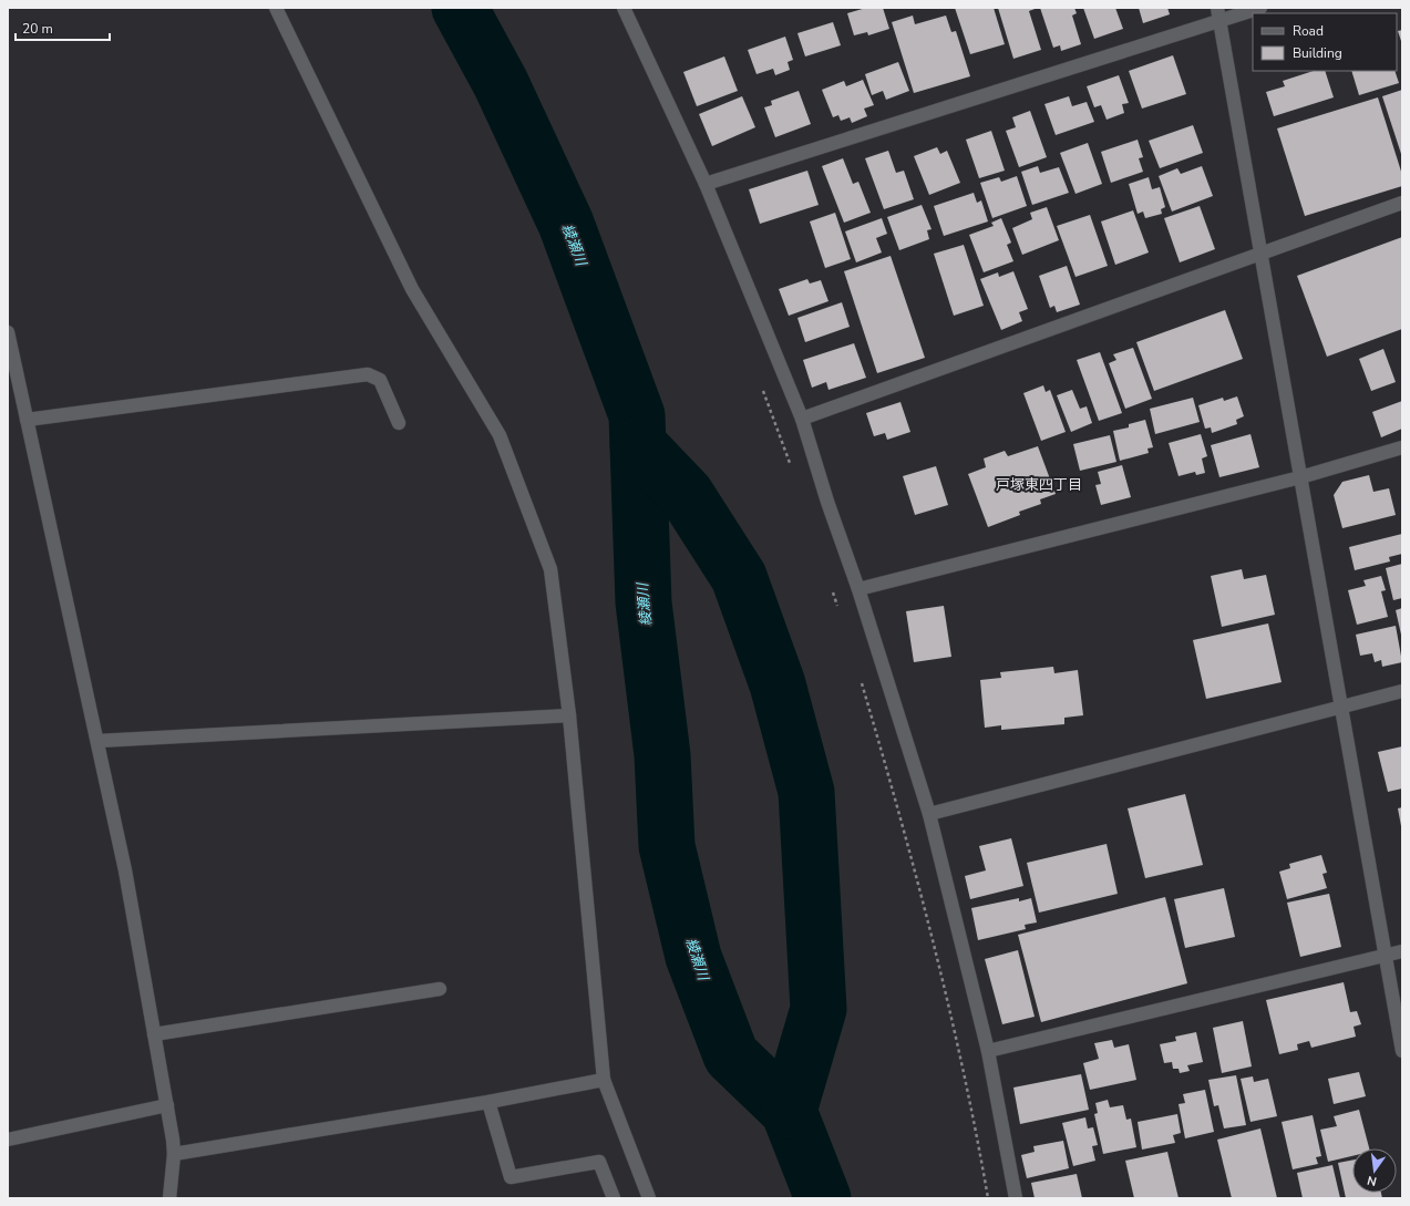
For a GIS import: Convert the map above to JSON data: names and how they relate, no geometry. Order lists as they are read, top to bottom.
{
  "districts": ["戸塚東四丁目"],
  "water": ["綾瀬川"],
  "legend": ["Road", "Building"],
  "scale_bar": "20 m",
  "north": "bottom"
}
